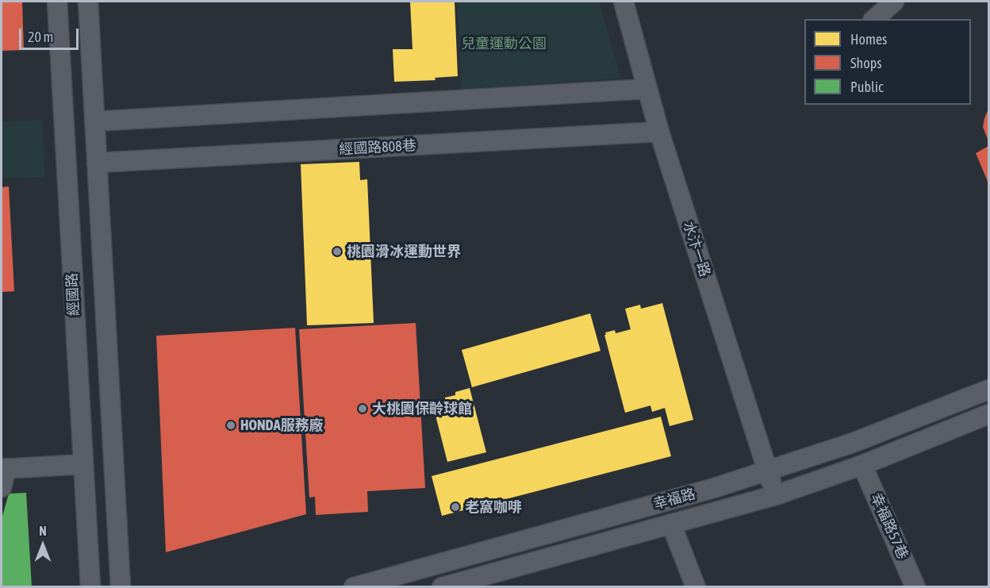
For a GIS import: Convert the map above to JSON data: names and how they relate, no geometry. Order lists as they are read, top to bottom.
{
  "streets": {
    "street": [
      "經國路808巷",
      "水汴一路",
      "經國路",
      "幸福路",
      "幸福路57巷"
    ]
  },
  "crossings": [
    ["經國路808巷", "水汴一路"],
    ["水汴一路", "幸福路"],
    ["幸福路", "幸福路57巷"]
  ],
  "parks": ["兒童運動公園"],
  "places": [
    "桃園滑冰運動世界",
    "大桃園保齡球館",
    "HONDA服務廠",
    "老窩咖啡"
  ],
  "legend": ["Homes", "Shops", "Public"],
  "scale_bar": "20 m",
  "north": "top"
}
